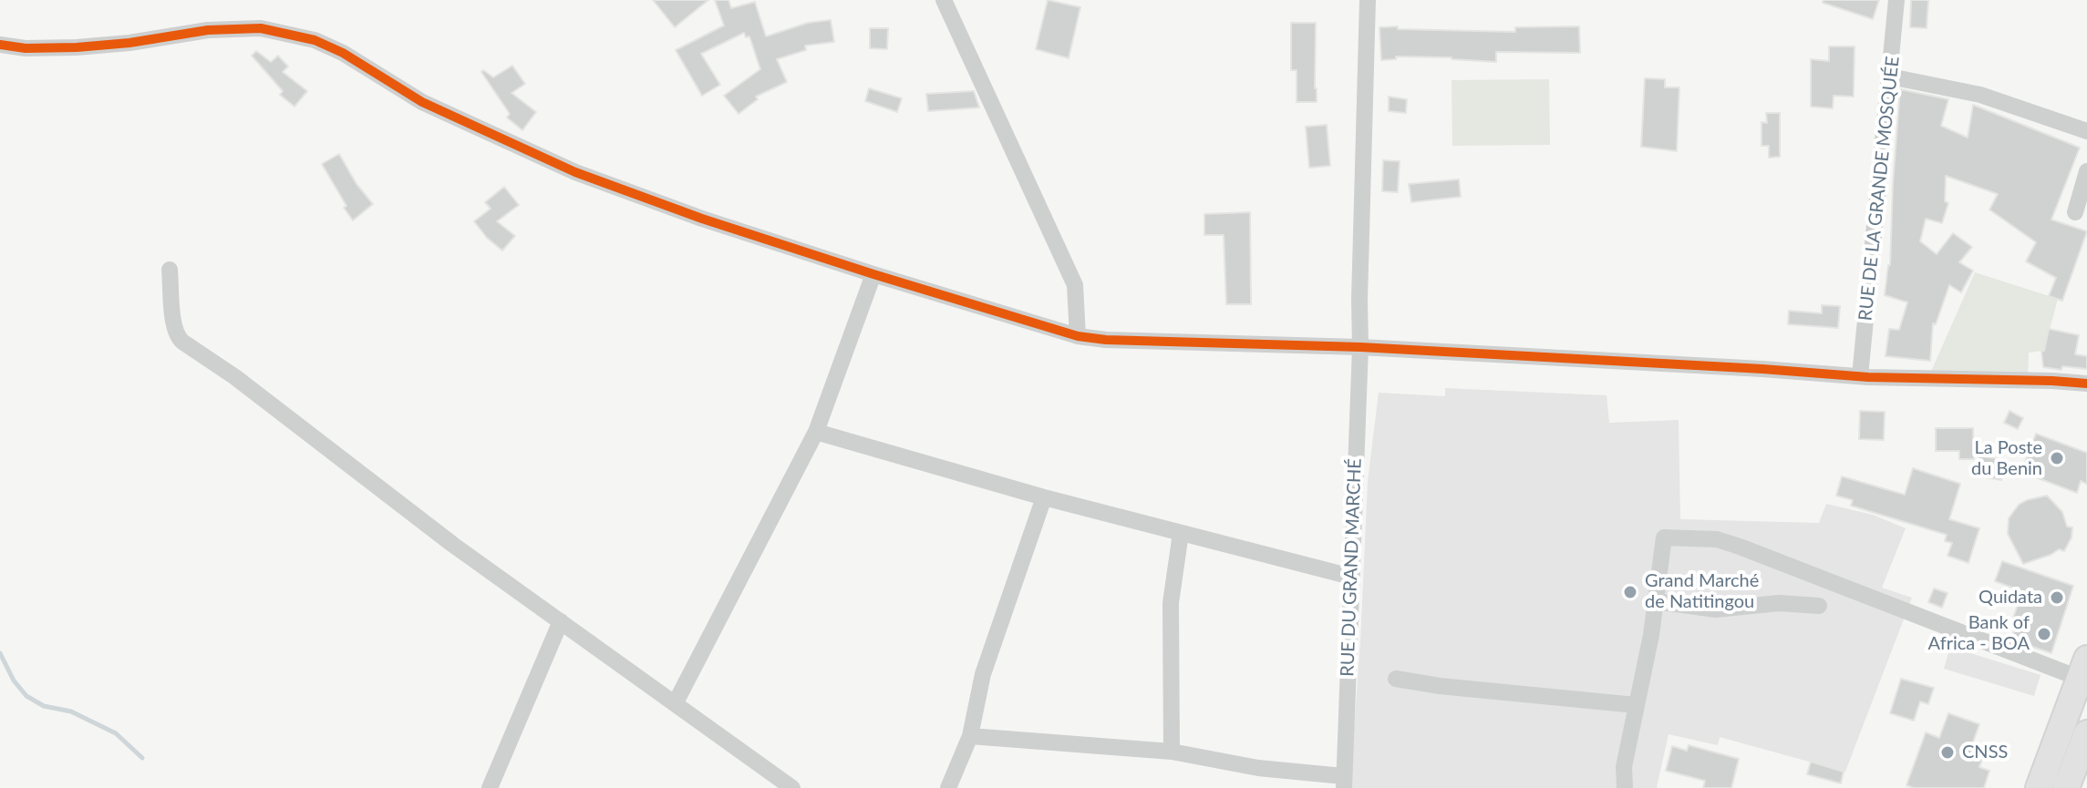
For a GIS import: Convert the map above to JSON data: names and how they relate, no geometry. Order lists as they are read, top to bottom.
{
  "streets": {
    "street": ["RUE DE LA GRANDE MOSQUÉE", "RUE DU GRAND MARCHÉ"]
  },
  "places": [
    "La Poste du Benin",
    "Grand Marché de Natitingou",
    "Quidata",
    "Bank of Africa - BOA",
    "CNSS"
  ]
}
